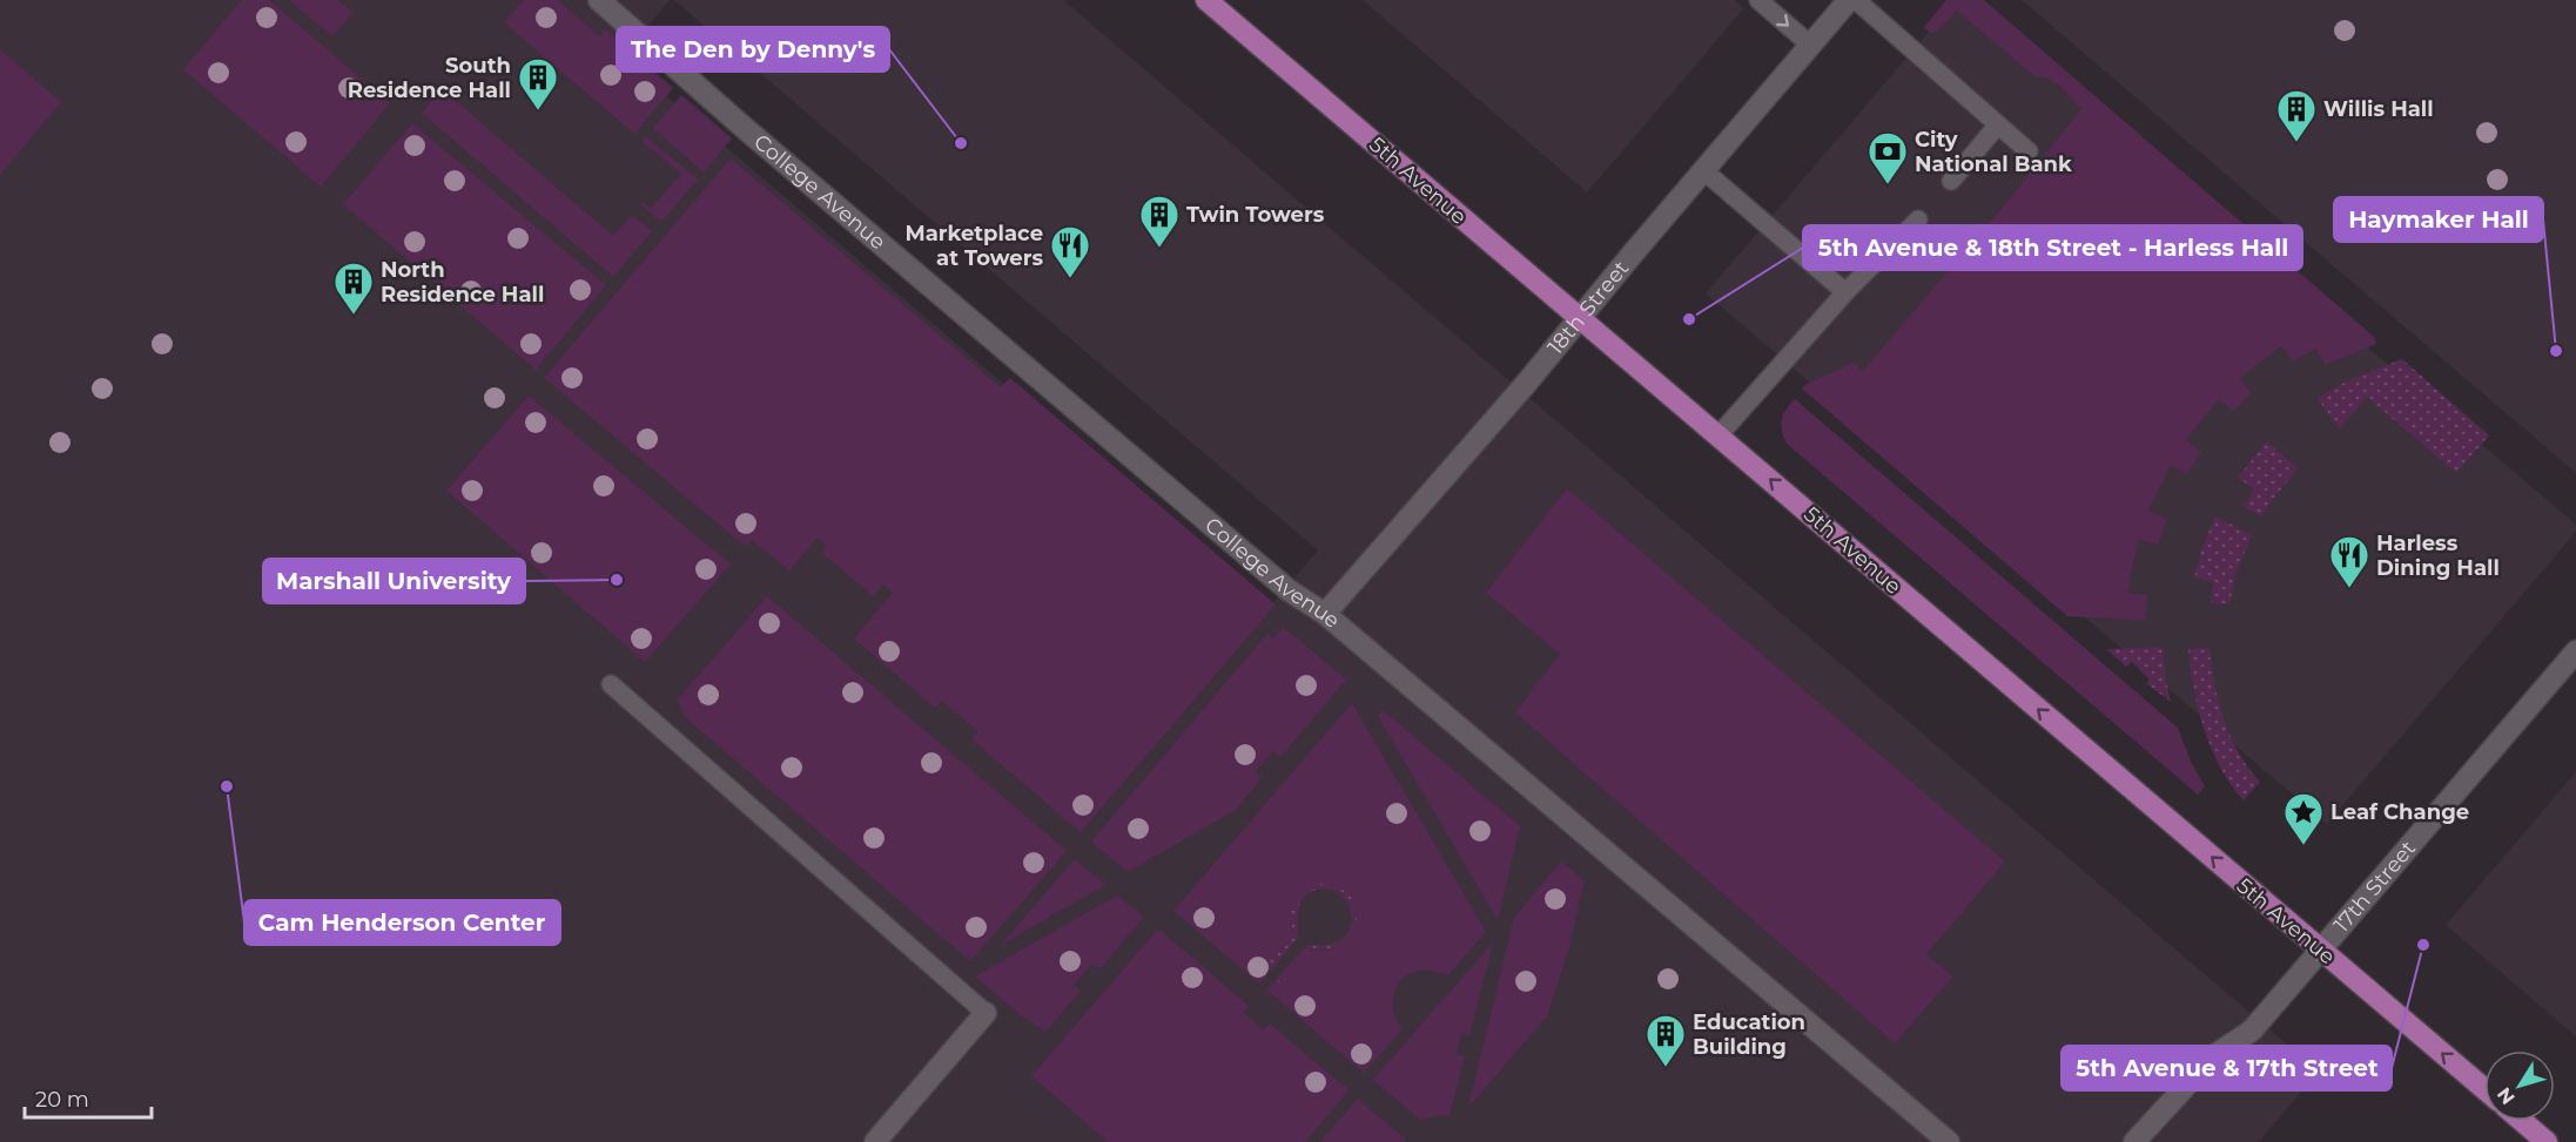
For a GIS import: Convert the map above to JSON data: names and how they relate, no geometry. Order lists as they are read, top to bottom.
{
  "streets": {
    "main road": ["5th Avenue"],
    "street": ["College Avenue", "18th Street", "17th Street"]
  },
  "crossings": [
    ["5th Avenue", "18th Street"],
    ["5th Avenue", "17th Street"],
    ["College Avenue", "18th Street"]
  ],
  "one_way": ["5th Avenue"],
  "places": {
    "building": [
      "South Residence Hall",
      "Willis Hall",
      "Twin Towers",
      "North Residence Hall",
      "Education Building"
    ],
    "other": [
      "The Den by Denny's",
      "5th Avenue & 18th Street - Harless Hall",
      "Haymaker Hall",
      "Marshall University",
      "Cam Henderson Center",
      "5th Avenue & 17th Street"
    ],
    "bank": ["City National Bank"],
    "restaurant": ["Marketplace at Towers", "Harless Dining Hall"],
    "place": ["Leaf Change"]
  },
  "scale_bar": "20 m",
  "north": "bottom left"
}
